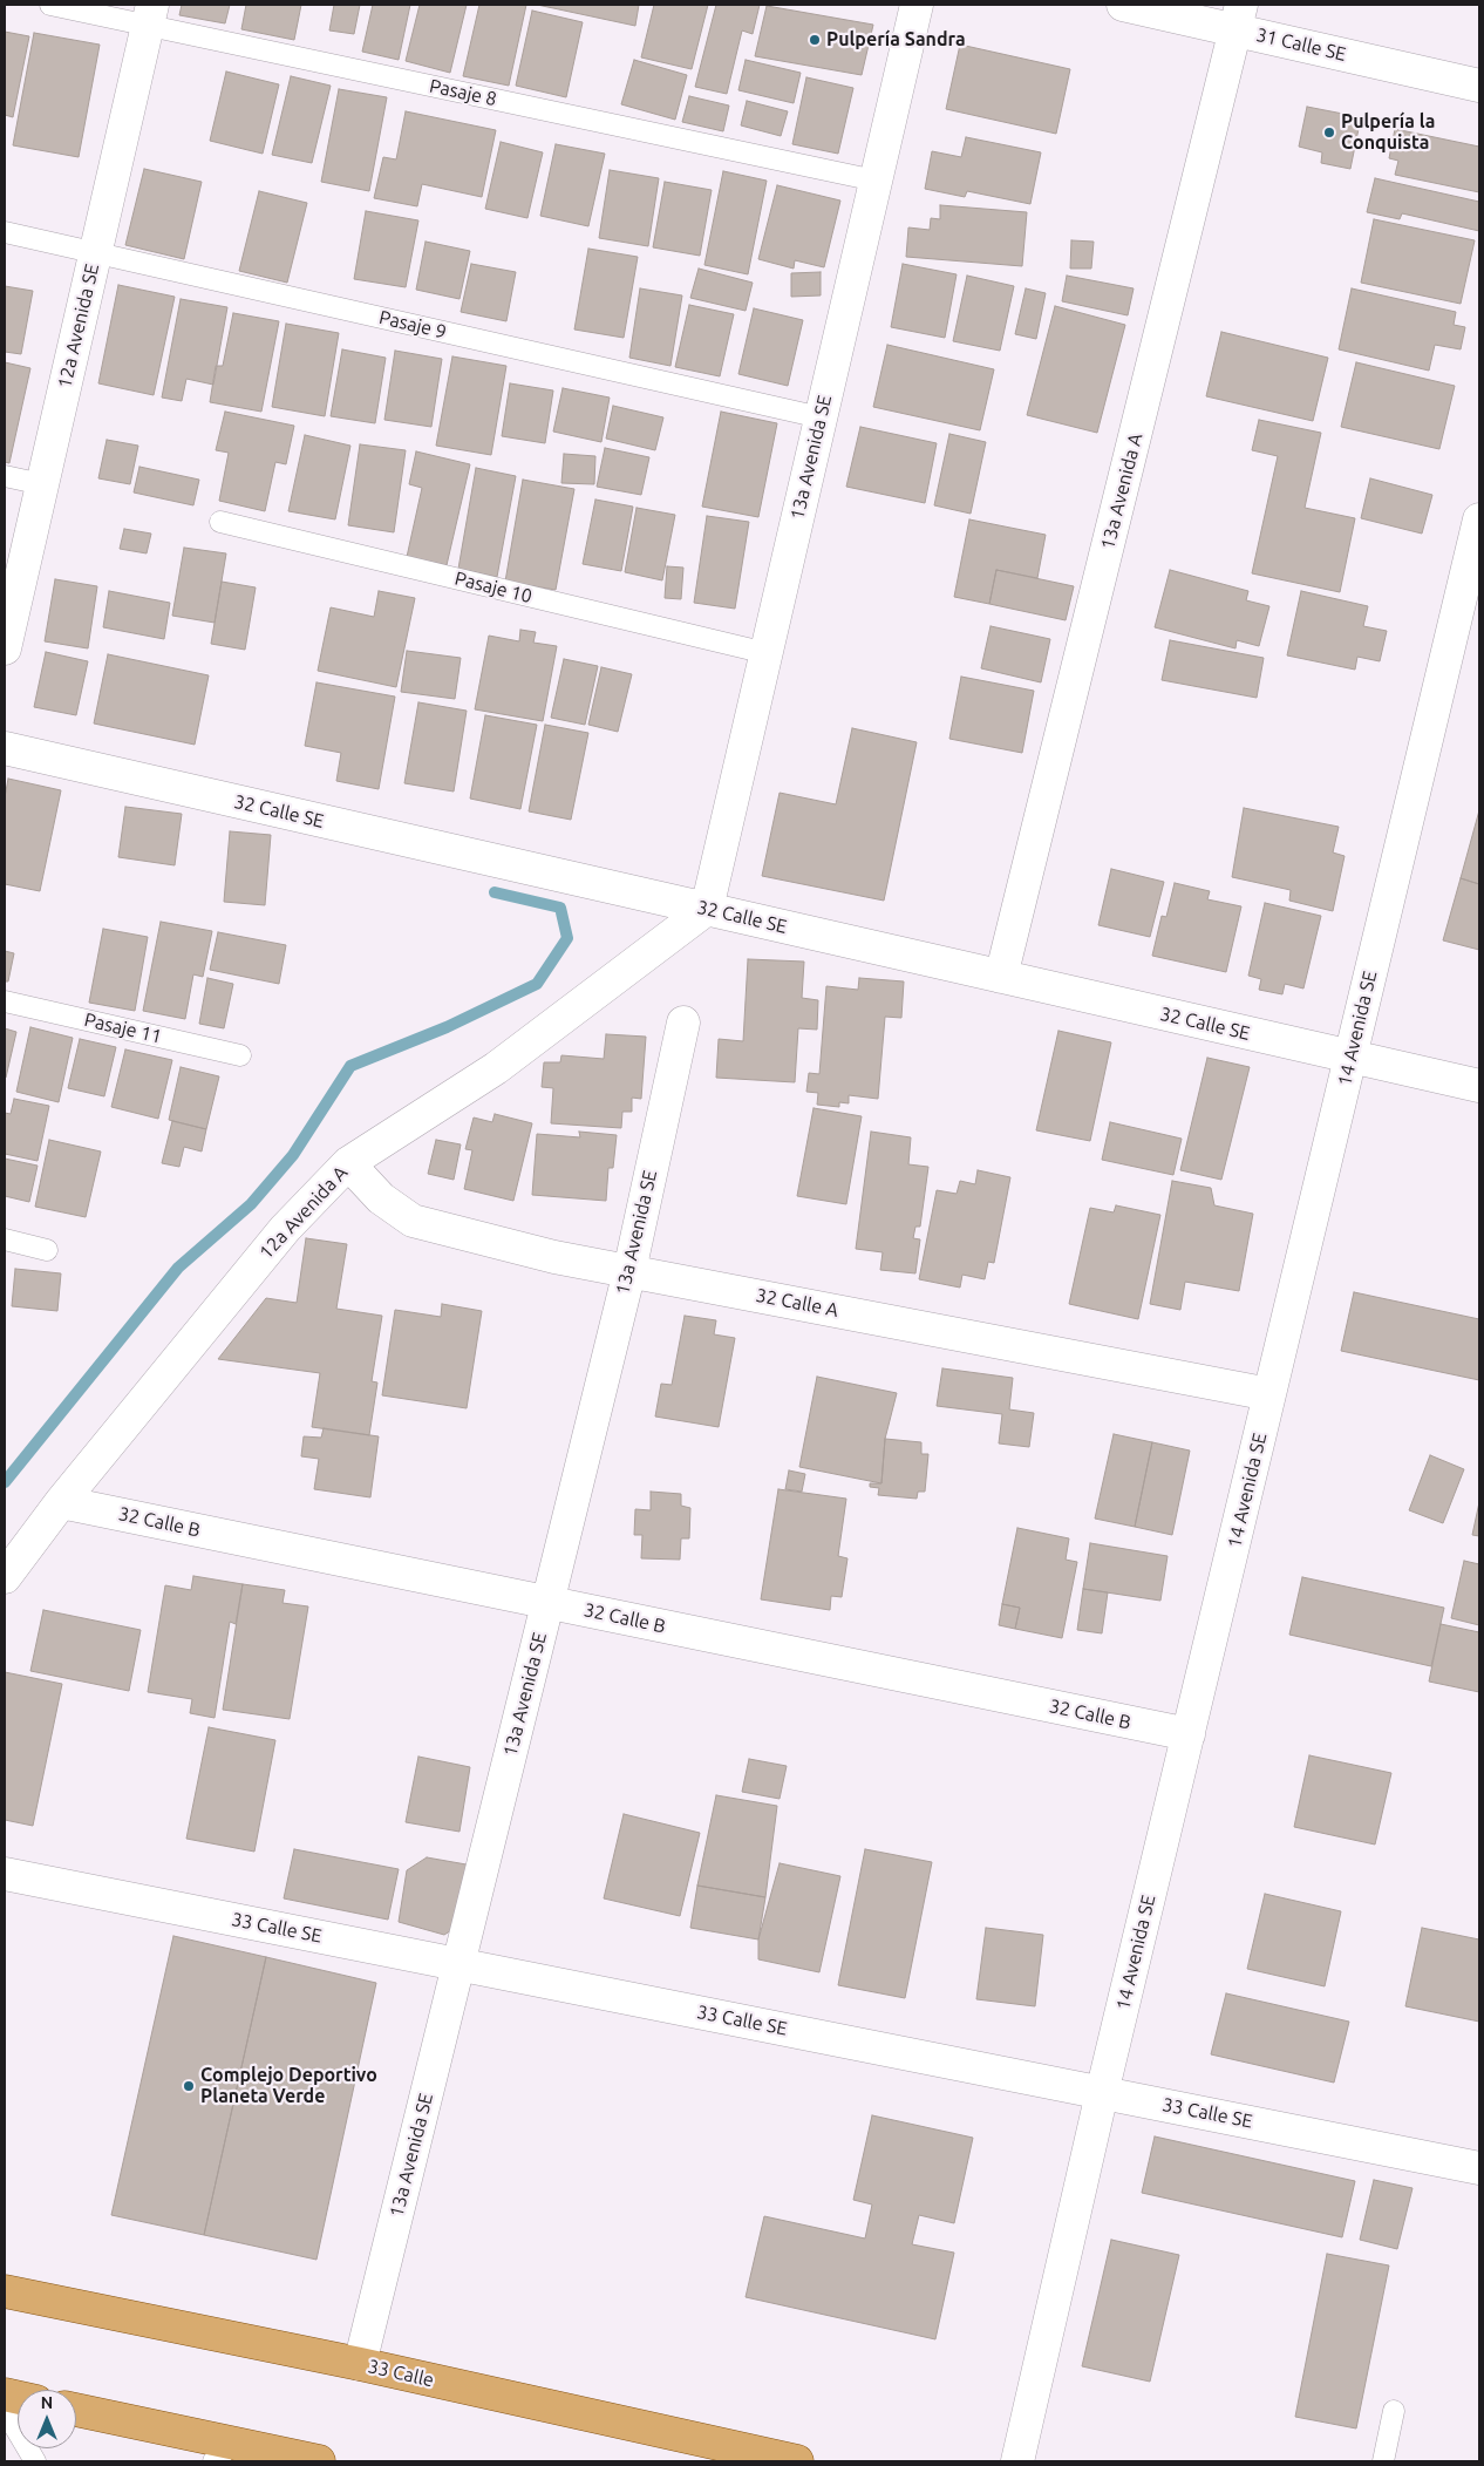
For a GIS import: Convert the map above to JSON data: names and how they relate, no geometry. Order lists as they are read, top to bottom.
{
  "streets": {
    "main road": ["33 Calle"],
    "street": [
      "31 Calle SE",
      "12a Avenida SE",
      "13a Avenida SE",
      "13a Avenida A",
      "32 Calle SE",
      "14 Avenida SE",
      "12a Avenida A",
      "32 Calle A",
      "32 Calle B",
      "33 Calle SE"
    ],
    "lane": [
      "Pasaje 8",
      "Pasaje 9",
      "Pasaje 10",
      "Pasaje 11"
    ]
  },
  "crossings": [
    ["31 Calle SE", "13a Avenida A"],
    ["Pasaje 8", "12a Avenida SE"],
    ["Pasaje 8", "13a Avenida SE"],
    ["Pasaje 9", "12a Avenida SE"],
    ["Pasaje 9", "13a Avenida SE"],
    ["13a Avenida SE", "Pasaje 10"],
    ["13a Avenida SE", "32 Calle SE"],
    ["13a Avenida SE", "12a Avenida A"],
    ["13a Avenida SE", "32 Calle A"],
    ["13a Avenida SE", "32 Calle B"],
    ["13a Avenida SE", "33 Calle SE"],
    ["13a Avenida SE", "33 Calle"],
    ["13a Avenida A", "32 Calle SE"],
    ["32 Calle SE", "14 Avenida SE"],
    ["32 Calle SE", "12a Avenida A"],
    ["14 Avenida SE", "32 Calle A"],
    ["14 Avenida SE", "32 Calle B"],
    ["14 Avenida SE", "33 Calle SE"],
    ["12a Avenida A", "32 Calle A"],
    ["12a Avenida A", "32 Calle B"]
  ],
  "places": ["Pulpería Sandra", "Pulpería la Conquista", "Complejo Deportivo Planeta Verde"],
  "north": "top"
}
